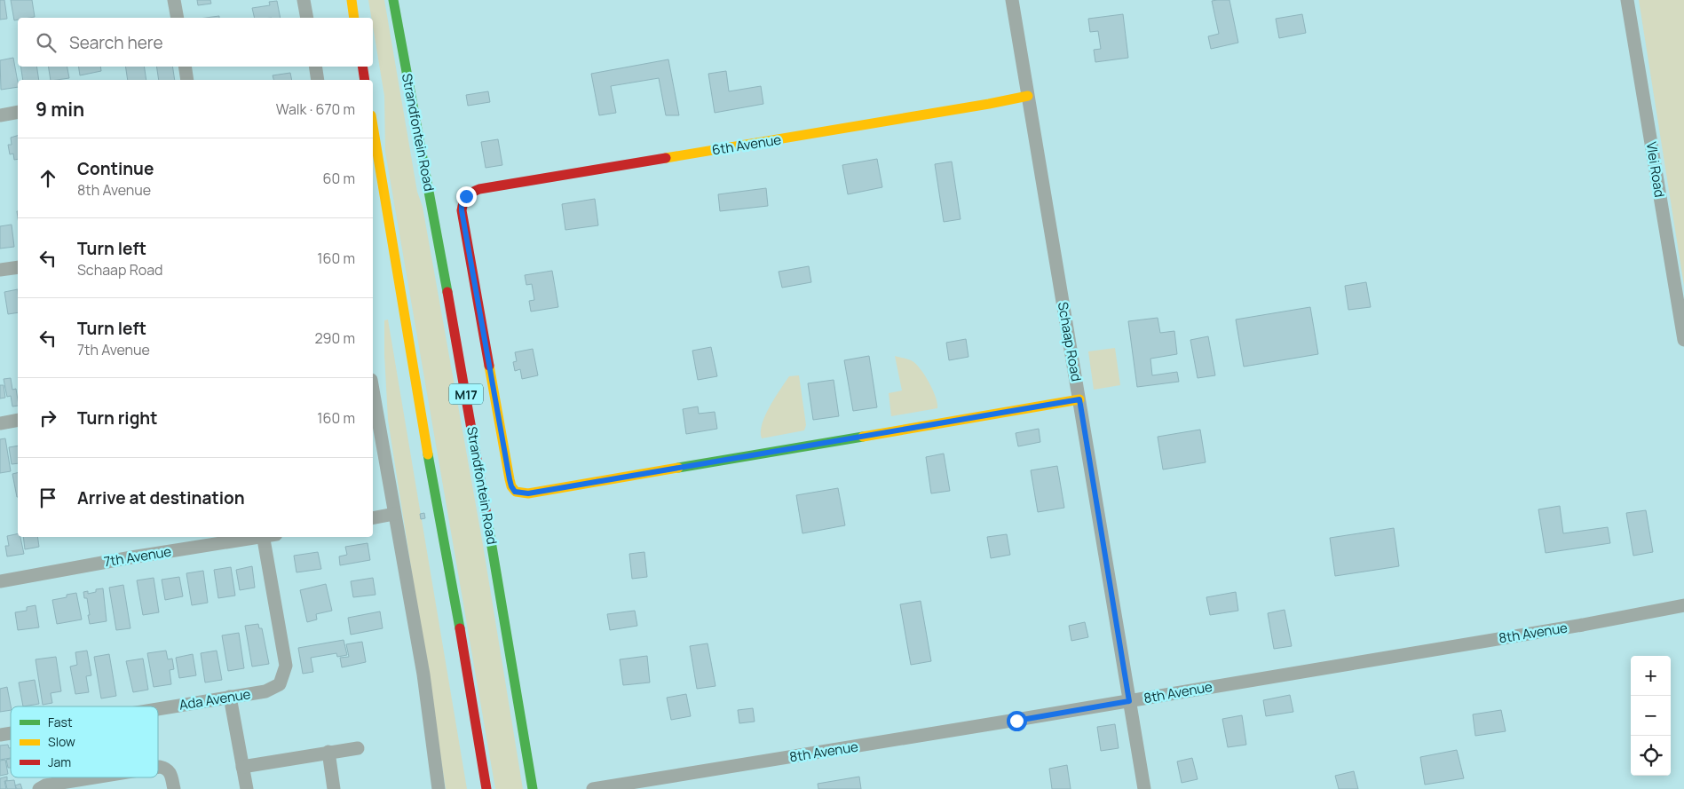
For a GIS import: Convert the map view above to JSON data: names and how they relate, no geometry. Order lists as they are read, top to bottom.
{
  "streets": {
    "main road": ["Strandfontein Road", "6th Avenue", "M17"],
    "street": [
      "Vlei Road",
      "Schaap Road",
      "7th Avenue",
      "8th Avenue",
      "Ada Avenue"
    ]
  },
  "crossings": [
    ["6th Avenue", "Schaap Road"],
    ["Schaap Road", "8th Avenue"]
  ],
  "legend": ["Fast", "Slow", "Jam"],
  "page": {
    "search": "Search here",
    "heading": ["9 min", "Walk · 670 m"],
    "list": [
      ["Continue", "8th Avenue", "60 m"],
      ["Turn left", "Schaap Road", "160 m"],
      ["Turn left", "7th Avenue", "290 m"],
      ["Turn right", "160 m"],
      "Arrive at destination"
    ],
    "map_buttons": ["+", "−"]
  }
}
